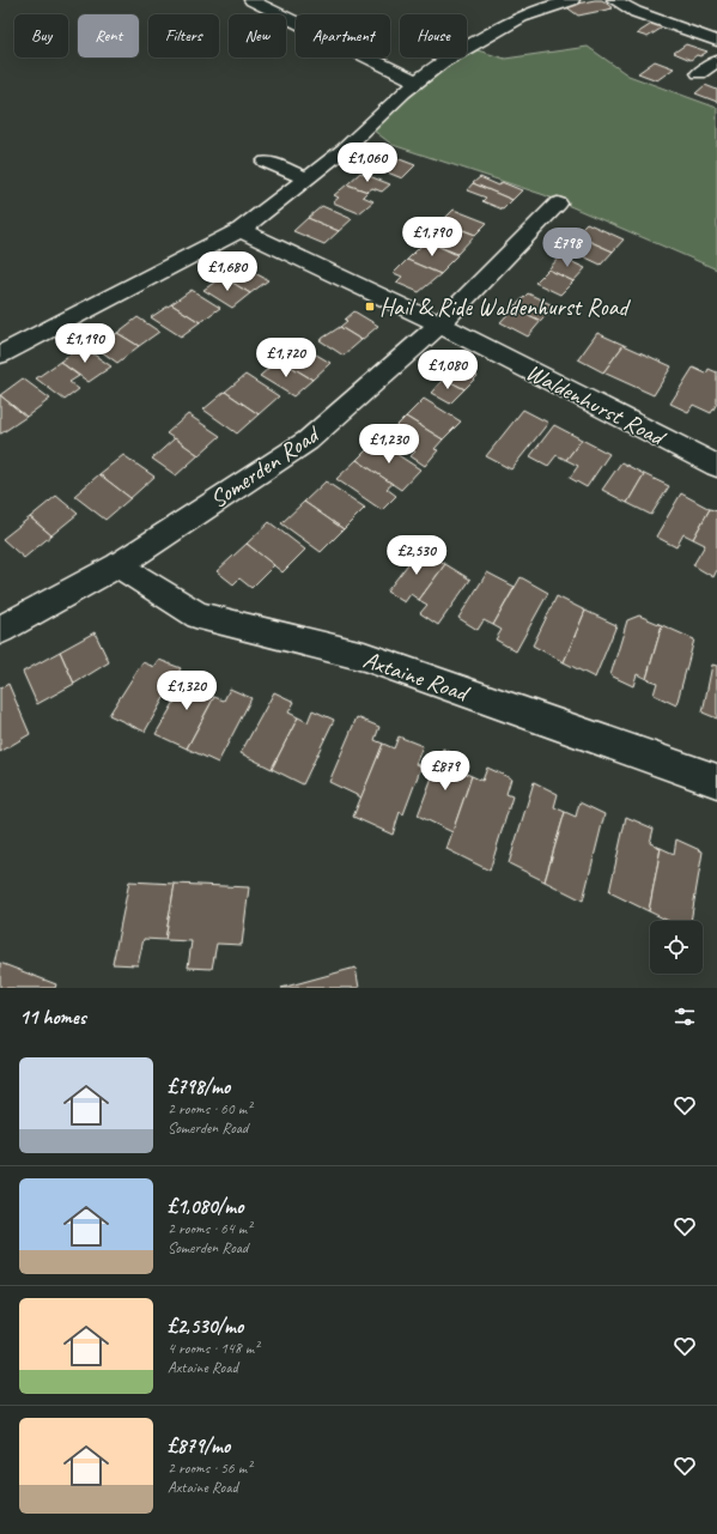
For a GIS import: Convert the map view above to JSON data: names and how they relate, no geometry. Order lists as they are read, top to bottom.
{
  "streets": {
    "street": ["Waldenhurst Road", "Somerden Road", "Axtaine Road"]
  },
  "crossings": [
    ["Waldenhurst Road", "Somerden Road"],
    ["Somerden Road", "Axtaine Road"]
  ],
  "places": {
    "transit": ["Hail & Ride Waldenhurst Road"]
  },
  "page": {
    "chip": [
      "Buy",
      "Rent",
      "Filters",
      "New",
      "Apartment",
      "House"
    ],
    "price": [
      "£1,060",
      "£1,790",
      "£798",
      "£1,680",
      "£1,190",
      "£1,720",
      "£1,080",
      "£1,230",
      "£2,530",
      "£1,320",
      "£879"
    ],
    "heading": "11 homes",
    "list": [
      {
        "name": "£798/mo",
        "note": "2 rooms · 60 m² · Somerden Road"
      },
      {
        "name": "£1,080/mo",
        "note": "2 rooms · 64 m² · Somerden Road"
      },
      {
        "name": "£2,530/mo",
        "note": "4 rooms · 148 m² · Axtaine Road"
      },
      {
        "name": "£879/mo",
        "note": "2 rooms · 56 m² · Axtaine Road"
      }
    ]
  }
}
